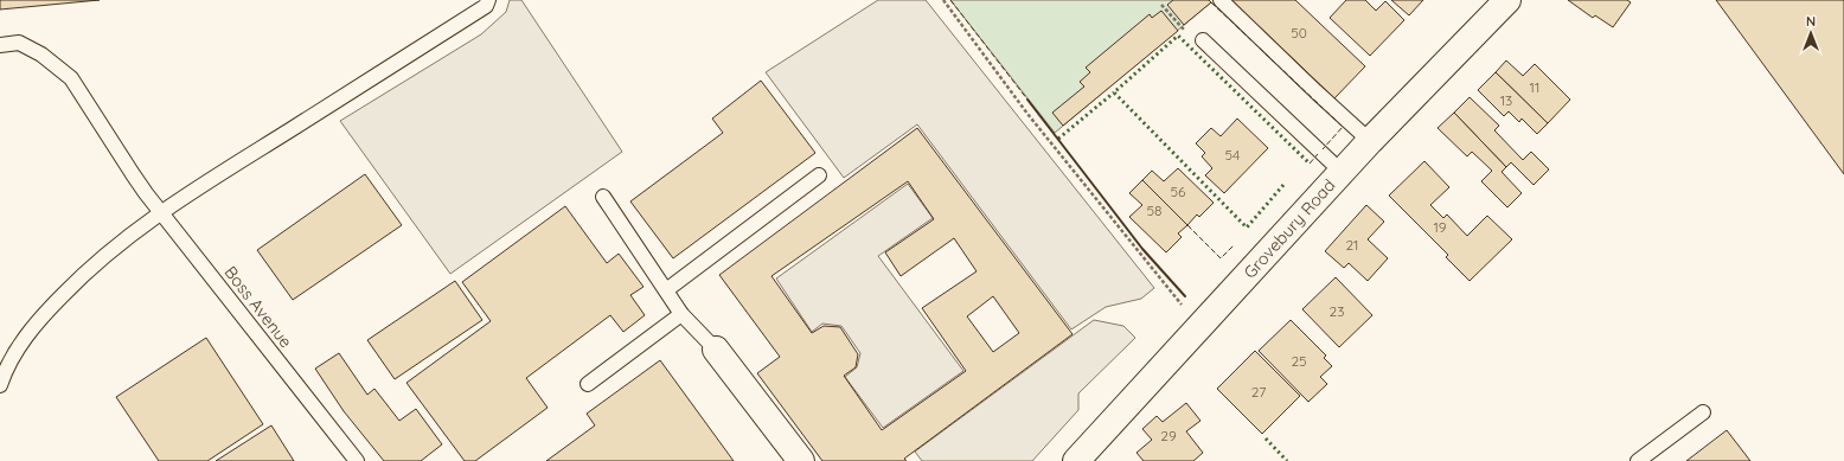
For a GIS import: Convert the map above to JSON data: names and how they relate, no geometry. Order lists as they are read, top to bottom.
{
  "streets": {
    "main road": ["Grovebury Road"],
    "lane": ["Boss Avenue"]
  },
  "house_numbers": [
    "50",
    "11",
    "13",
    "54",
    "56",
    "58",
    "19",
    "21",
    "23",
    "25",
    "27",
    "29"
  ],
  "north": "top"
}
